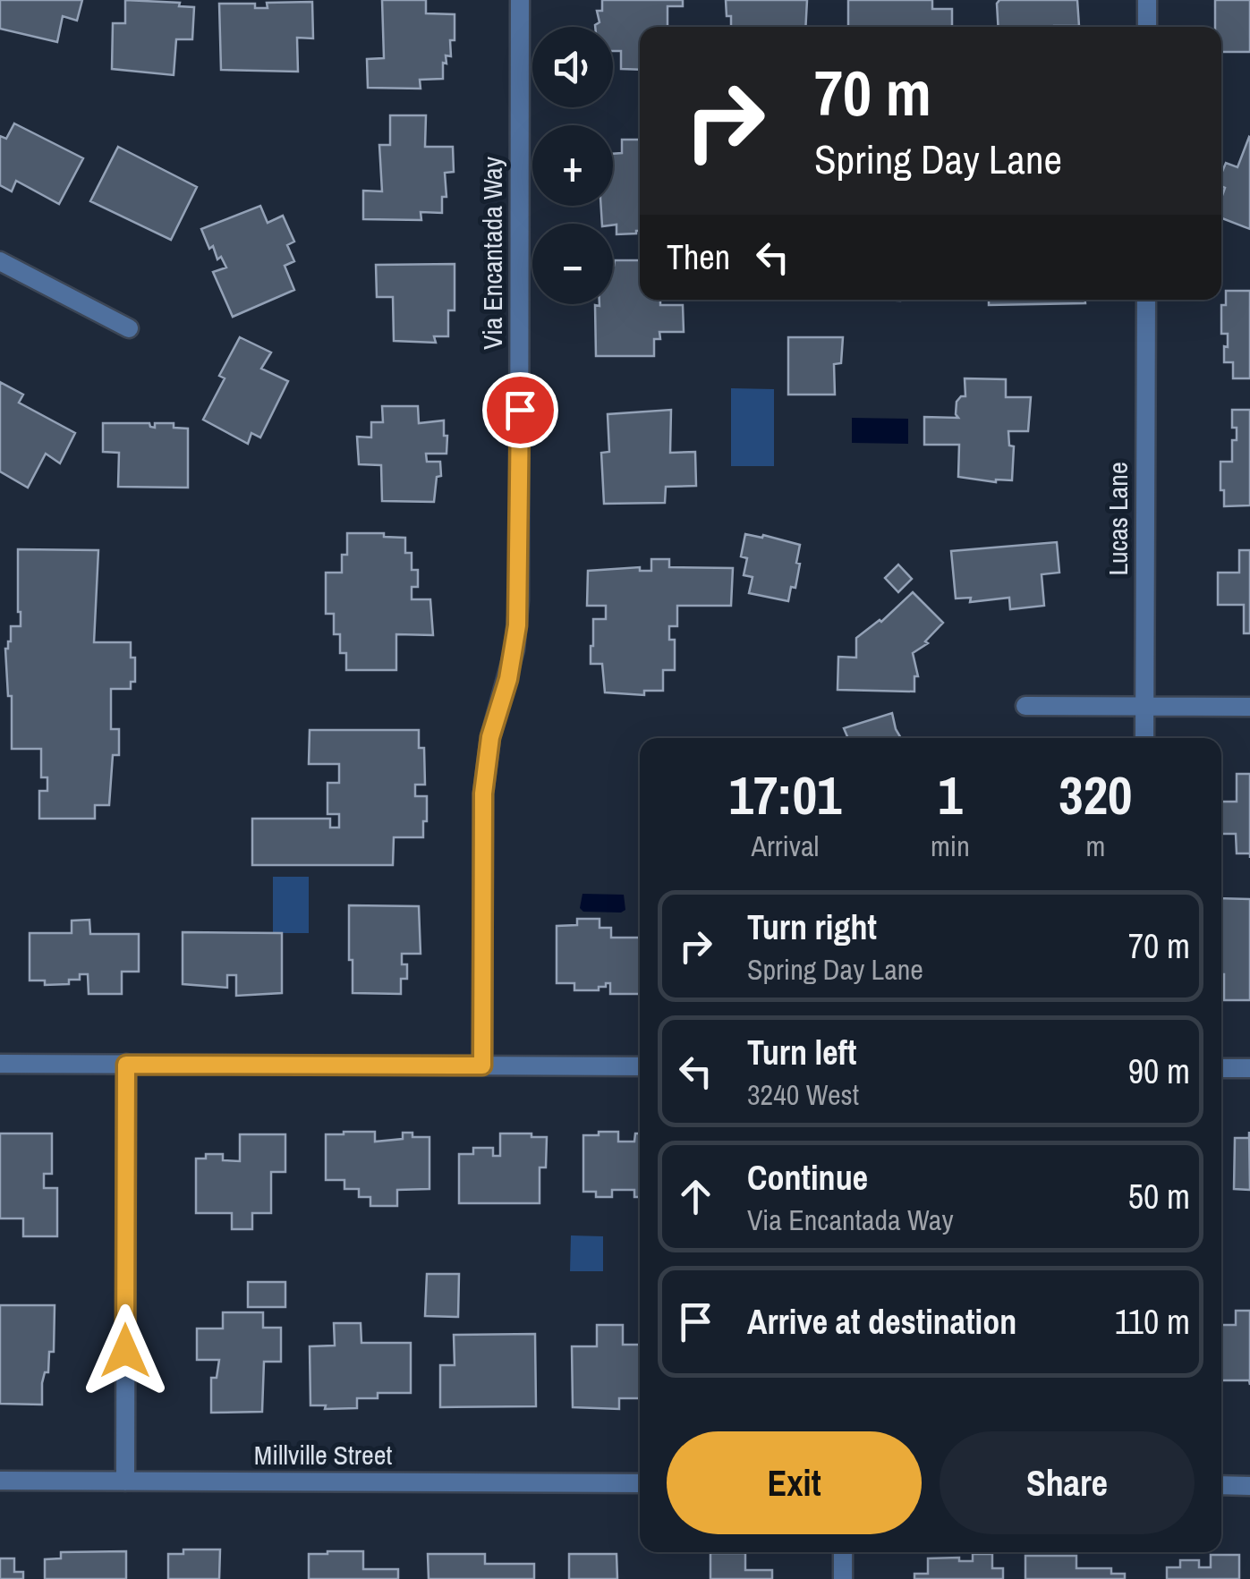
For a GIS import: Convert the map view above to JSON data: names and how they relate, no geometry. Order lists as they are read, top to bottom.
{
  "streets": {
    "street": ["Via Encantada Way", "Lucas Lane", "Millville Street"]
  },
  "page": {
    "map_buttons": ["+", "−"],
    "turn": ["70 m", "Spring Day Lane"],
    "then": "Then",
    "eta": [
      "17:01",
      "Arrival",
      "1",
      "min",
      "320",
      "m"
    ],
    "list": [
      {
        "name": "Turn right",
        "note": "Spring Day Lane",
        "value": "70 m"
      },
      {
        "name": "Turn left",
        "note": "3240 West",
        "value": "90 m"
      },
      {
        "name": "Continue",
        "note": "Via Encantada Way",
        "value": "50 m"
      },
      {
        "name": "Arrive at destination",
        "value": "110 m"
      }
    ],
    "buttons": ["Exit", "Share"]
  }
}
